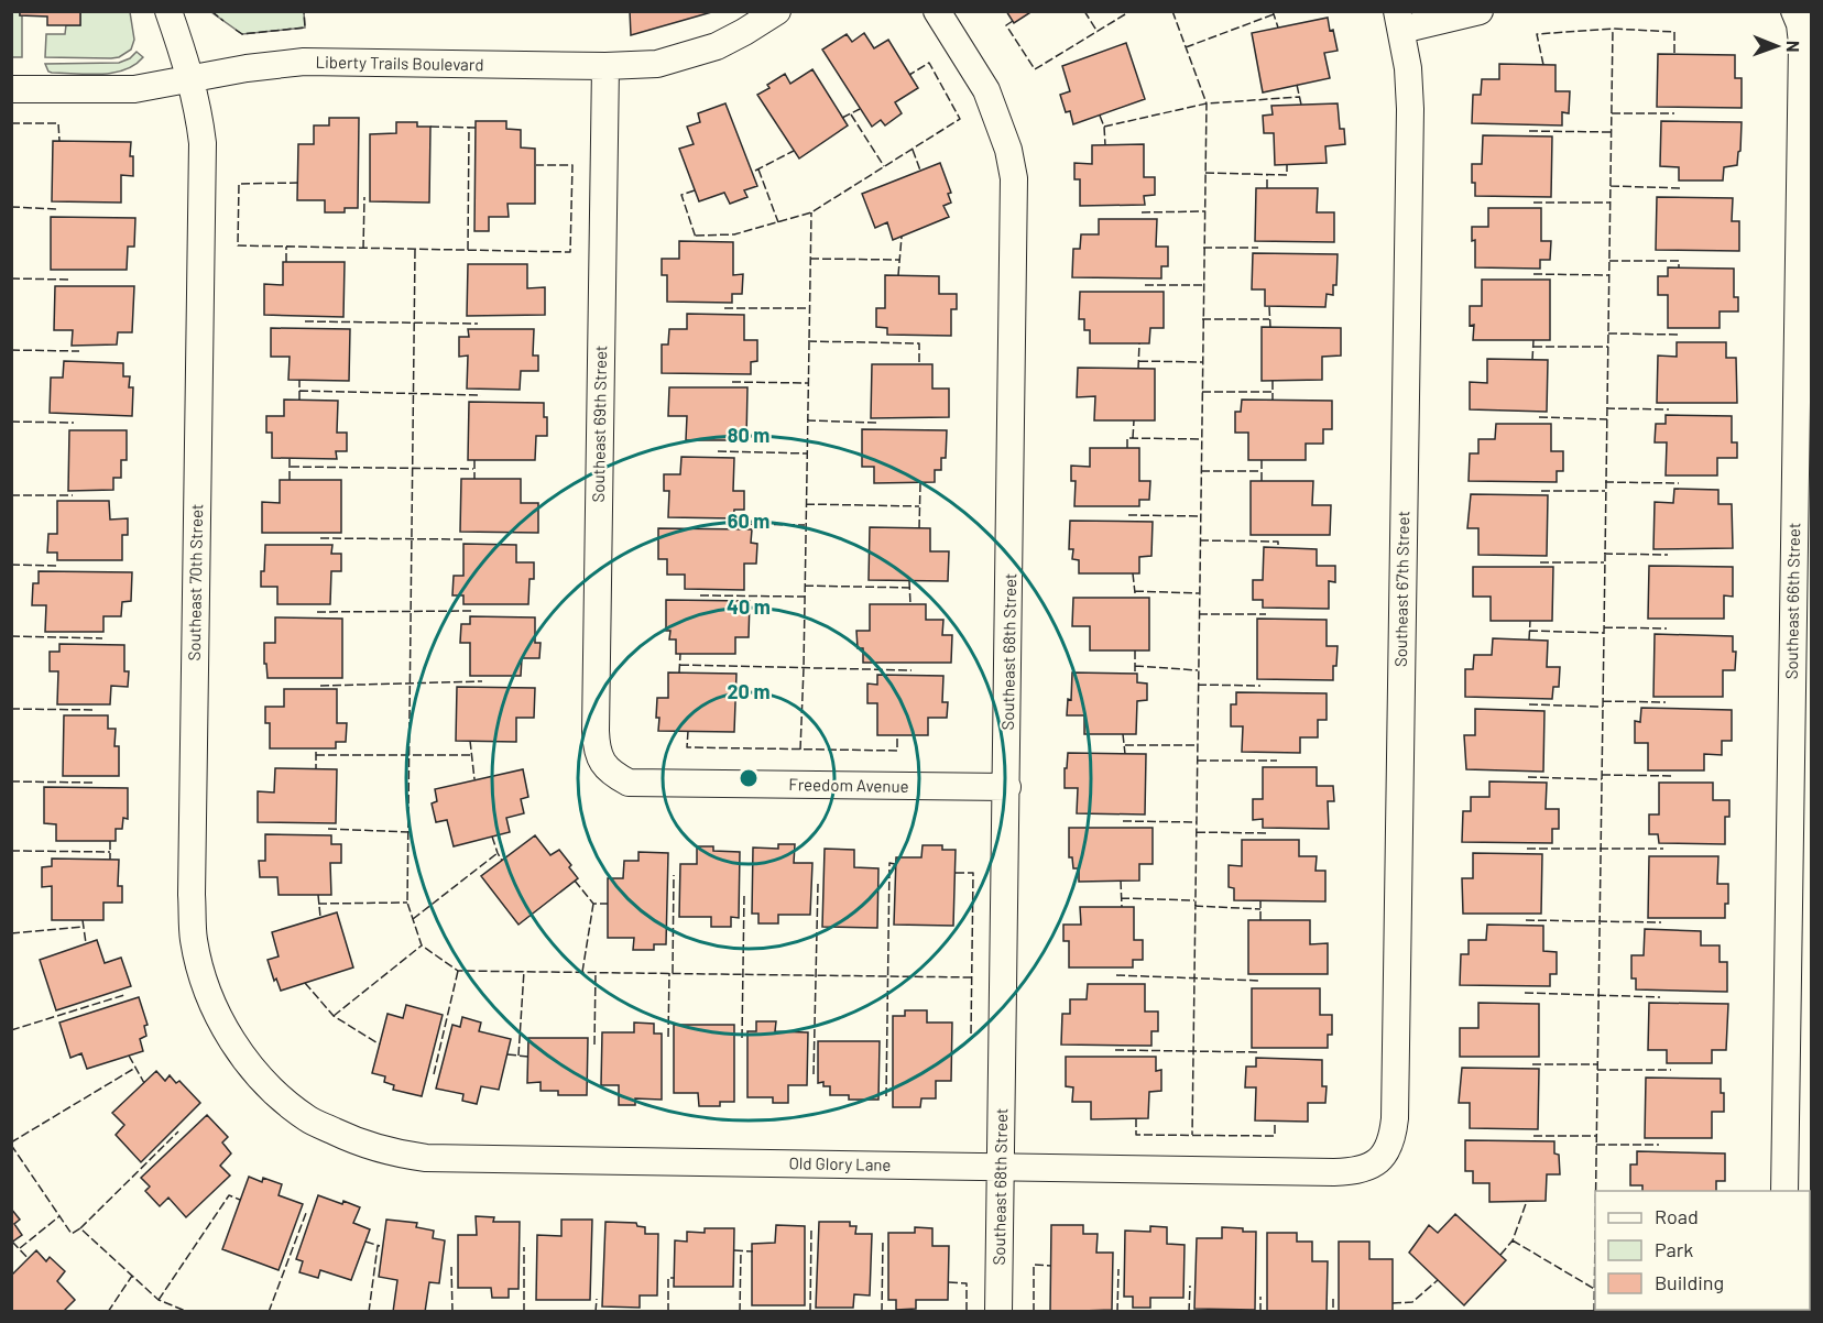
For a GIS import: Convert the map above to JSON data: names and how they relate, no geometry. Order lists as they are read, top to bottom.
{
  "streets": {
    "street": [
      "Liberty Trails Boulevard",
      "Southeast 69th Street",
      "Southeast 70th Street",
      "Southeast 67th Street",
      "Southeast 66th Street",
      "Southeast 68th Street",
      "Freedom Avenue",
      "Old Glory Lane"
    ]
  },
  "crossings": [
    ["Liberty Trails Boulevard", "Southeast 69th Street"],
    ["Liberty Trails Boulevard", "Southeast 70th Street"],
    ["Southeast 69th Street", "Freedom Avenue"],
    ["Southeast 70th Street", "Old Glory Lane"],
    ["Southeast 67th Street", "Old Glory Lane"],
    ["Southeast 68th Street", "Freedom Avenue"],
    ["Southeast 68th Street", "Old Glory Lane"]
  ],
  "legend": ["Road", "Park", "Building"],
  "north": "right",
  "rings": [
    "80 m",
    "60 m",
    "40 m",
    "20 m"
  ]
}
